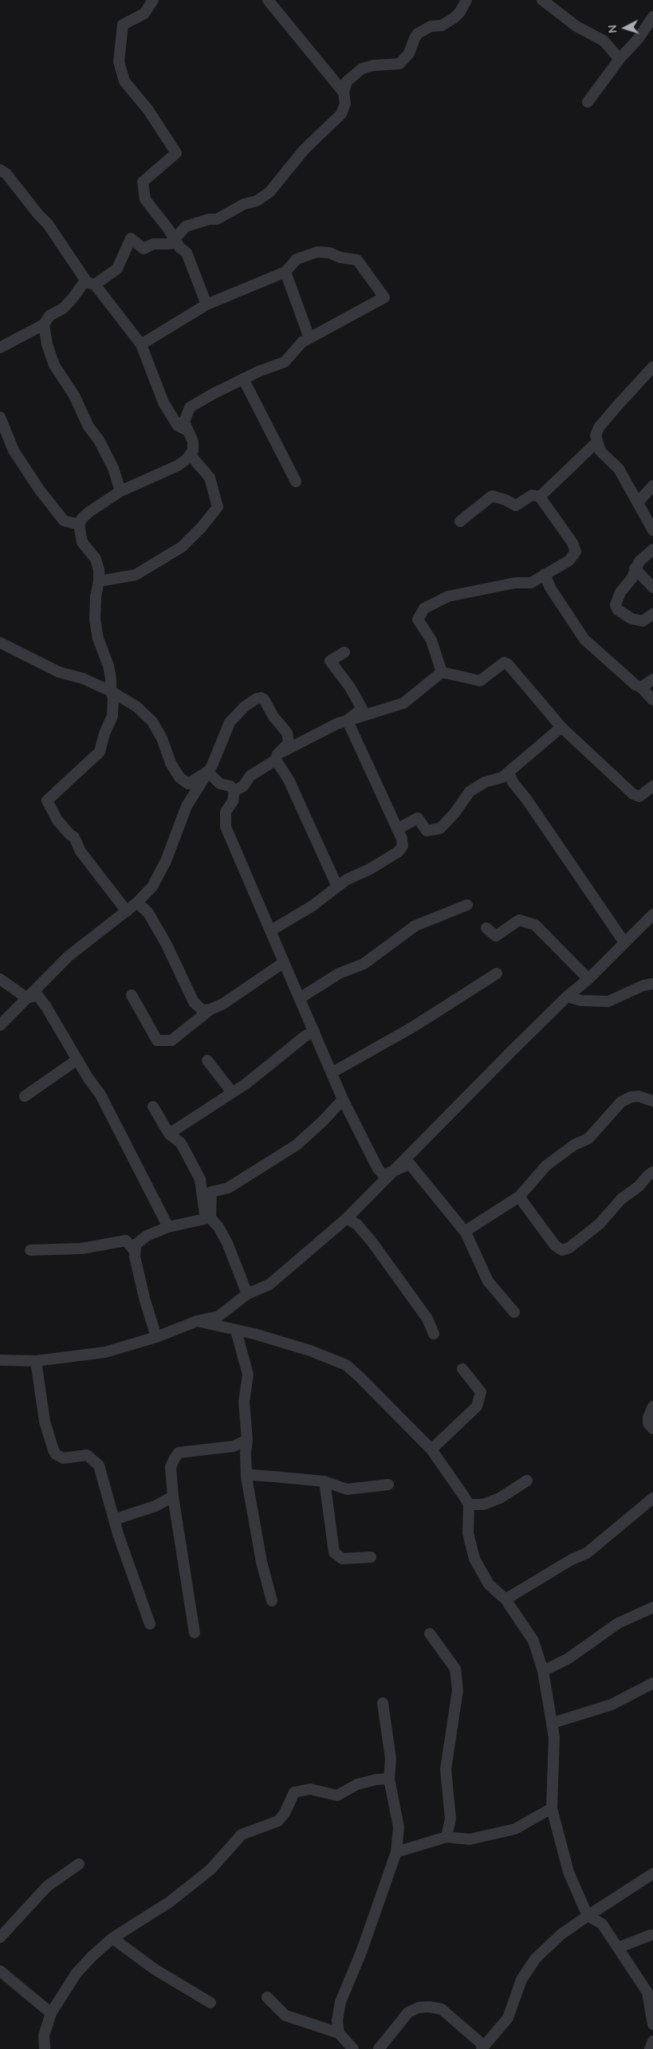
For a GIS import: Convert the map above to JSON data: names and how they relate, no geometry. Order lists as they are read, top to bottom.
{
  "north": "left"
}
